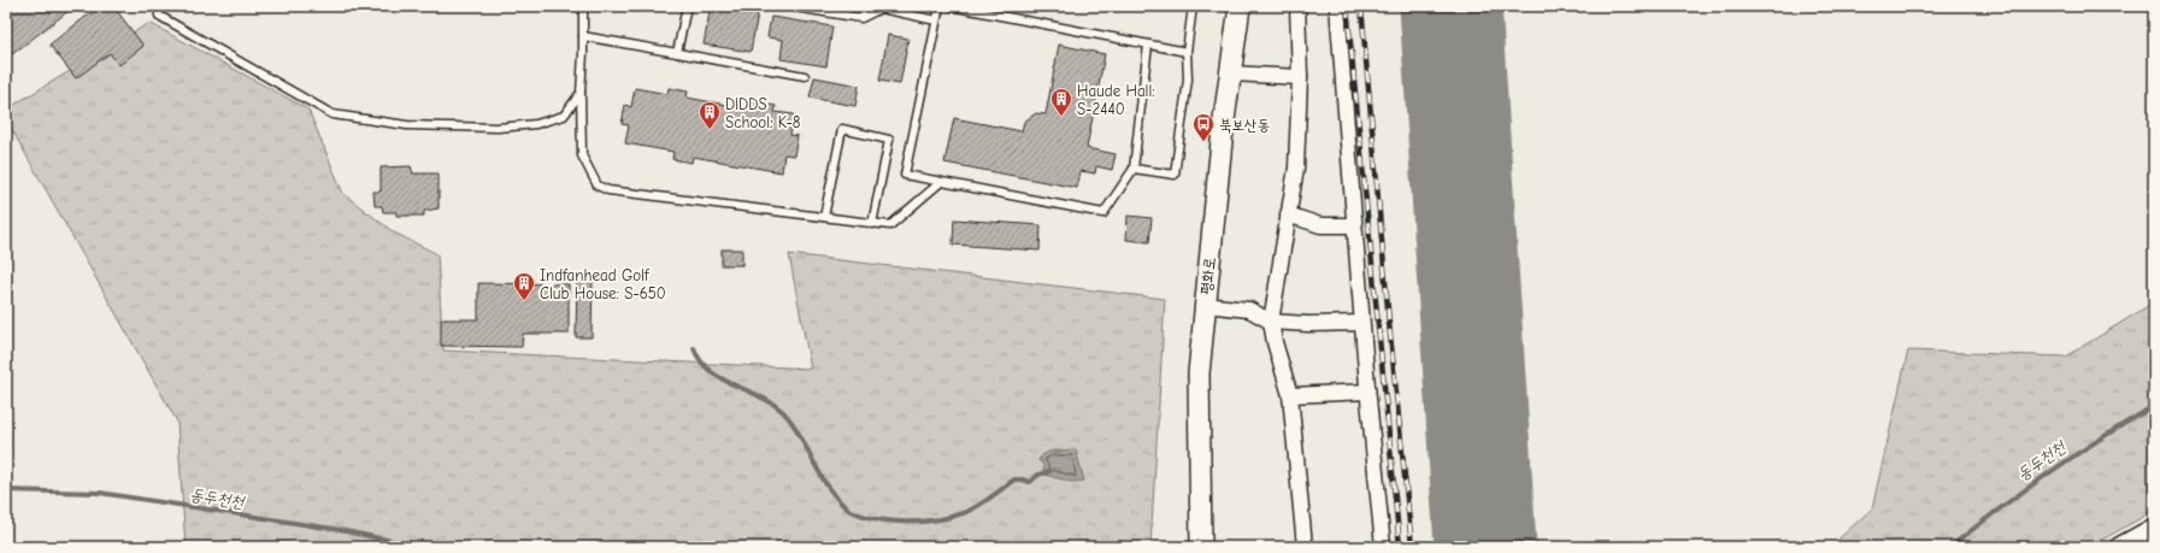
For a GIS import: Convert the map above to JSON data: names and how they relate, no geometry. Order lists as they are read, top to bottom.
{
  "streets": {
    "main road": ["평화로"]
  },
  "water": ["동두천천"],
  "places": {
    "building": ["Haude Hall: S-2440", "DlDDS School: K-8", "Indfanhead Golf Club House: S-650"],
    "bus stop": ["북보산동"]
  }
}
